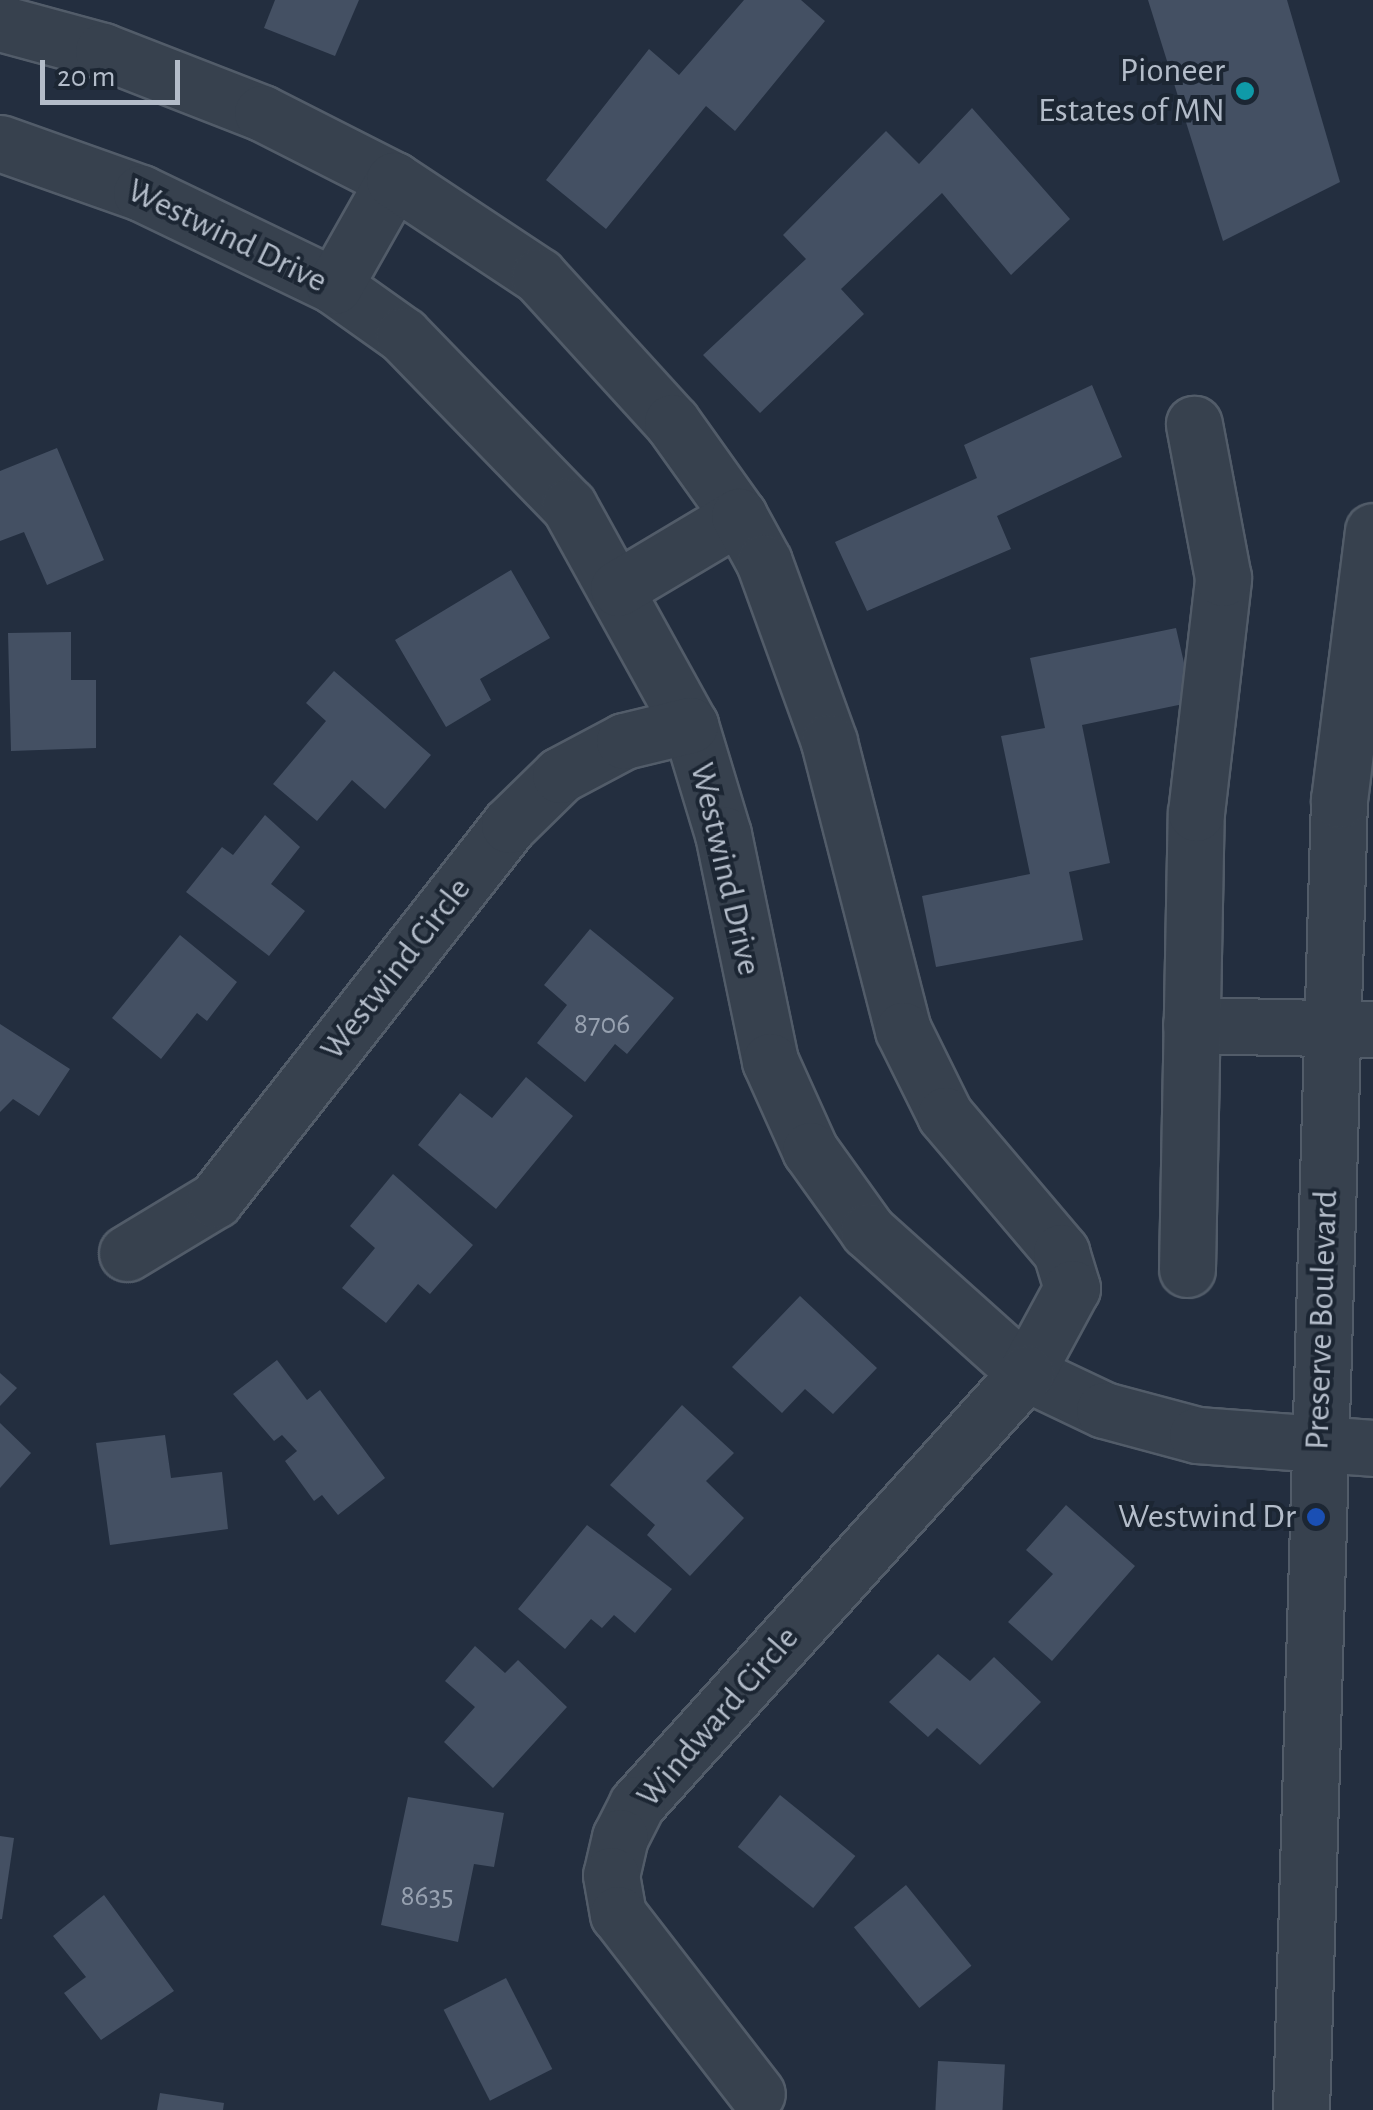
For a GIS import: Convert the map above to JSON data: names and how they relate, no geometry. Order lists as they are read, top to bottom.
{
  "streets": {
    "street": [
      "Westwind Drive",
      "Westwind Circle",
      "Preserve Boulevard",
      "Windward Circle"
    ]
  },
  "crossings": [
    ["Westwind Drive", "Westwind Circle"],
    ["Westwind Drive", "Preserve Boulevard"],
    ["Westwind Drive", "Windward Circle"]
  ],
  "places": ["Pioneer Estates of MN", "Westwind Dr"],
  "house_numbers": ["8706", "8635"],
  "scale_bar": "20 m"
}
